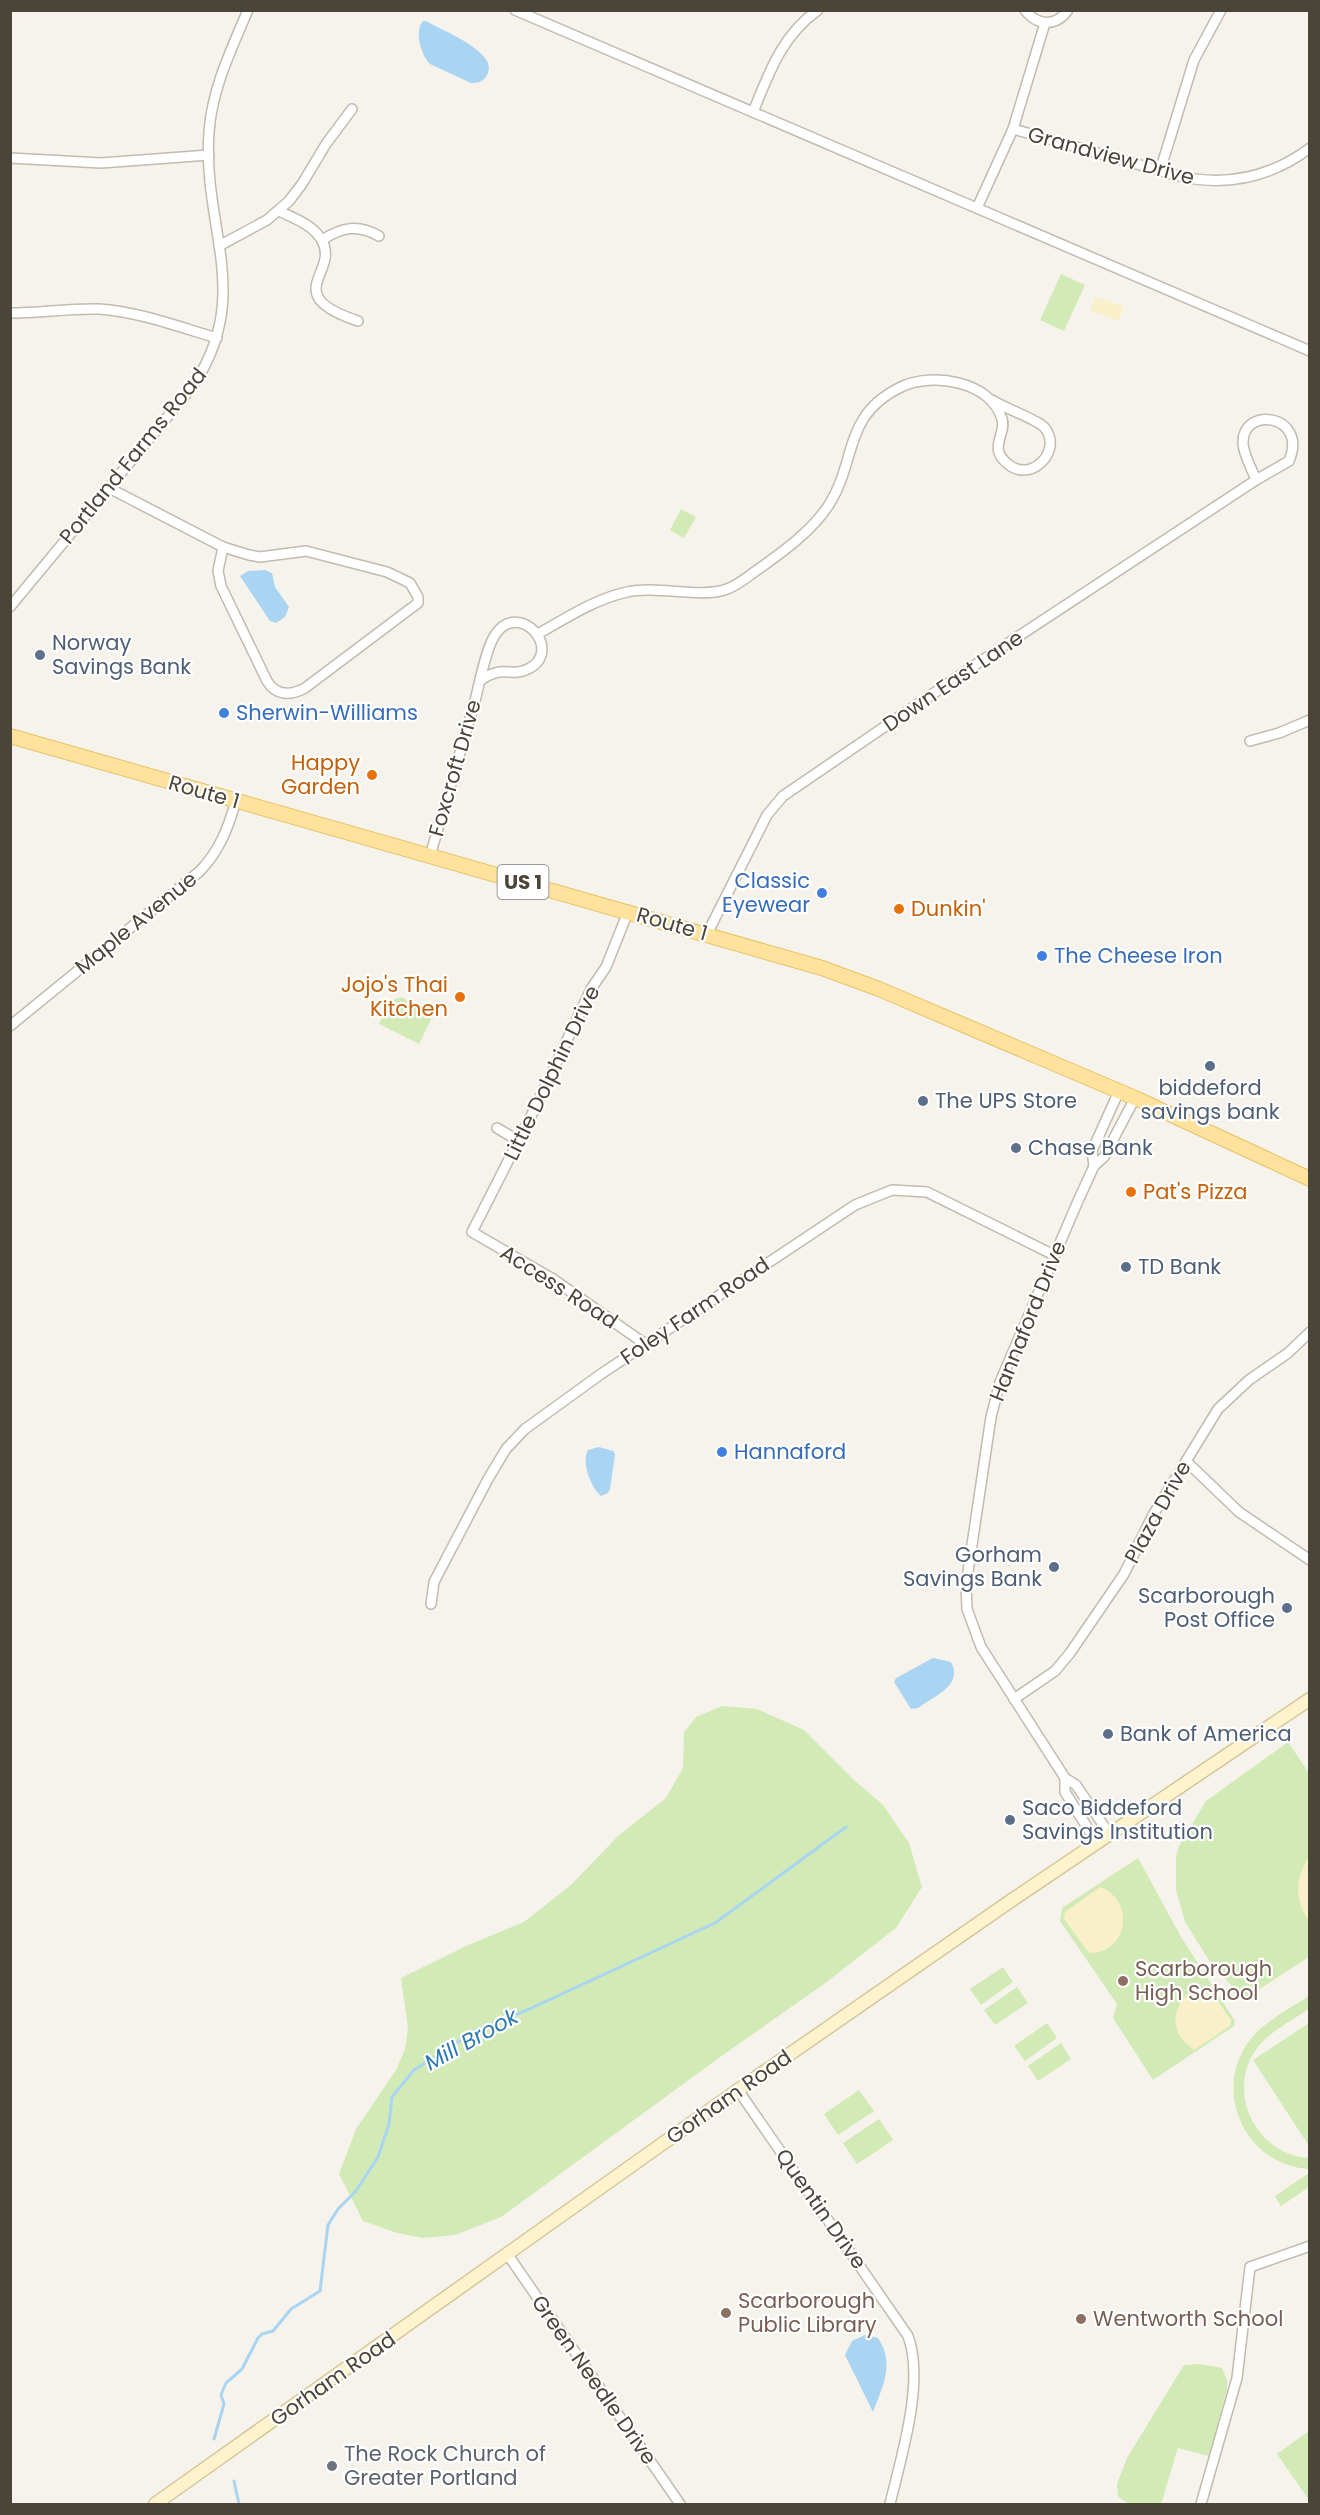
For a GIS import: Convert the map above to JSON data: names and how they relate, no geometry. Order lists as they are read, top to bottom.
{
  "streets": {
    "main road": ["Route 1", "US 1", "Gorham Road"],
    "street": [
      "Grandview Drive",
      "Portland Farms Road",
      "Down East Lane",
      "Foxcroft Drive",
      "Maple Avenue",
      "Little Dolphin Drive",
      "Access Road",
      "Foley Farm Road",
      "Hannaford Drive",
      "Plaza Drive",
      "Quentin Drive",
      "Green Needle Drive"
    ]
  },
  "crossings": [
    ["Down East Lane", "Route 1"],
    ["Foxcroft Drive", "Route 1"],
    ["Route 1", "Maple Avenue"],
    ["Route 1", "Little Dolphin Drive"],
    ["Route 1", "Hannaford Drive"],
    ["Little Dolphin Drive", "Access Road"],
    ["Access Road", "Foley Farm Road"],
    ["Foley Farm Road", "Hannaford Drive"],
    ["Hannaford Drive", "Plaza Drive"],
    ["Hannaford Drive", "Gorham Road"],
    ["Gorham Road", "Quentin Drive"],
    ["Gorham Road", "Green Needle Drive"]
  ],
  "water": ["Mill Brook"],
  "places": [
    "Norway Savings Bank",
    "Sherwin-Williams",
    "Happy Garden",
    "Classic Eyewear",
    "Dunkin'",
    "The Cheese Iron",
    "Jojo's Thai Kitchen",
    "biddeford savings bank",
    "The UPS Store",
    "Chase Bank",
    "Pat's Pizza",
    "TD Bank",
    "Hannaford",
    "Gorham Savings Bank",
    "Scarborough Post Office",
    "Bank of America",
    "Saco Biddeford Savings Institution",
    "Scarborough High School",
    "Scarborough Public Library",
    "Wentworth School",
    "The Rock Church of Greater Portland"
  ]
}
